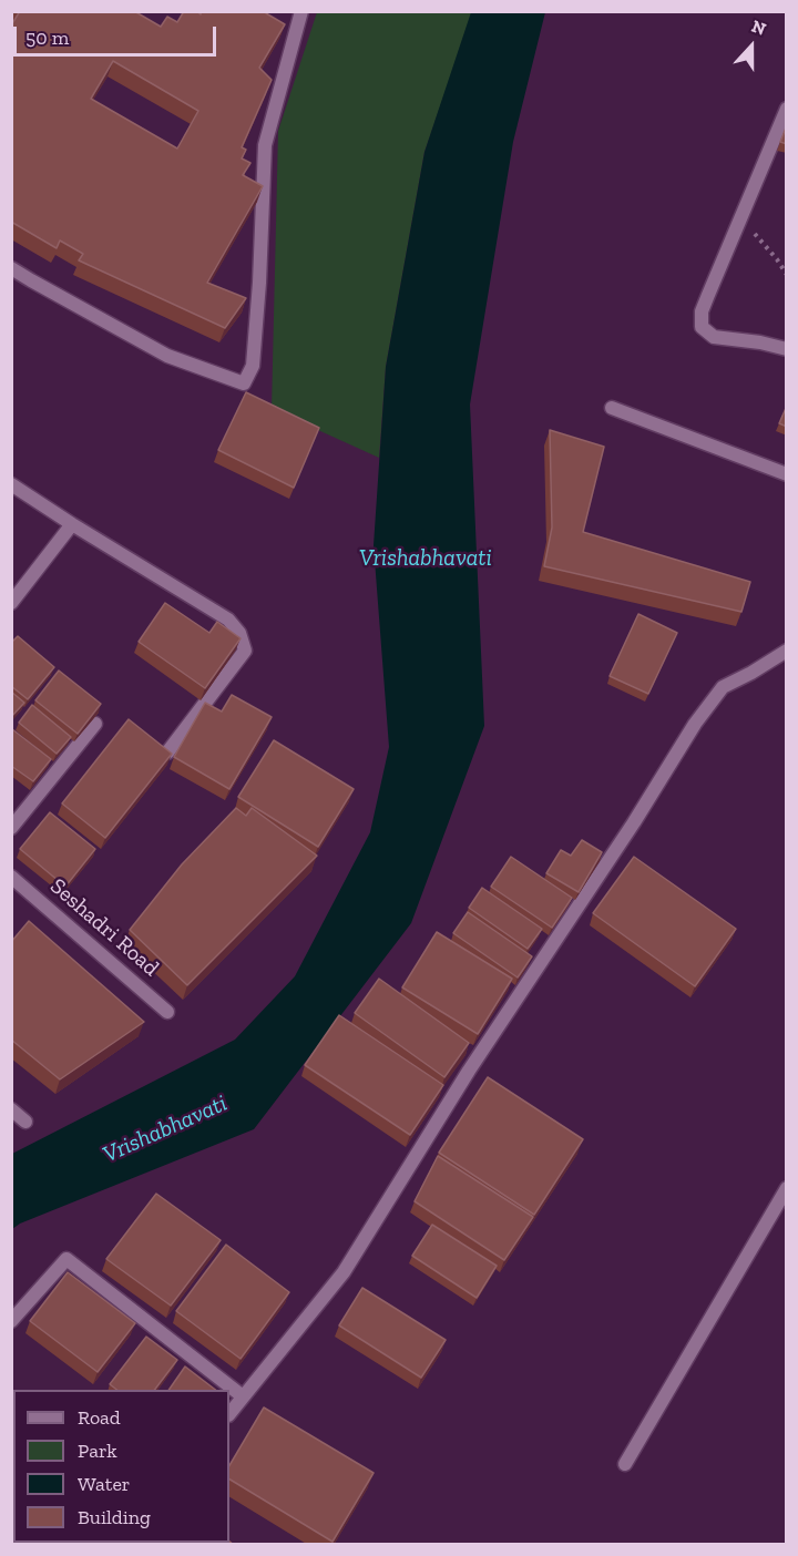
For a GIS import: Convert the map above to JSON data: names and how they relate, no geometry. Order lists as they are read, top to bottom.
{
  "streets": {
    "street": ["Seshadri Road"]
  },
  "water": ["Vrishabhavati"],
  "legend": [
    "Road",
    "Park",
    "Water",
    "Building"
  ],
  "scale_bar": "50 m",
  "north": "top"
}
